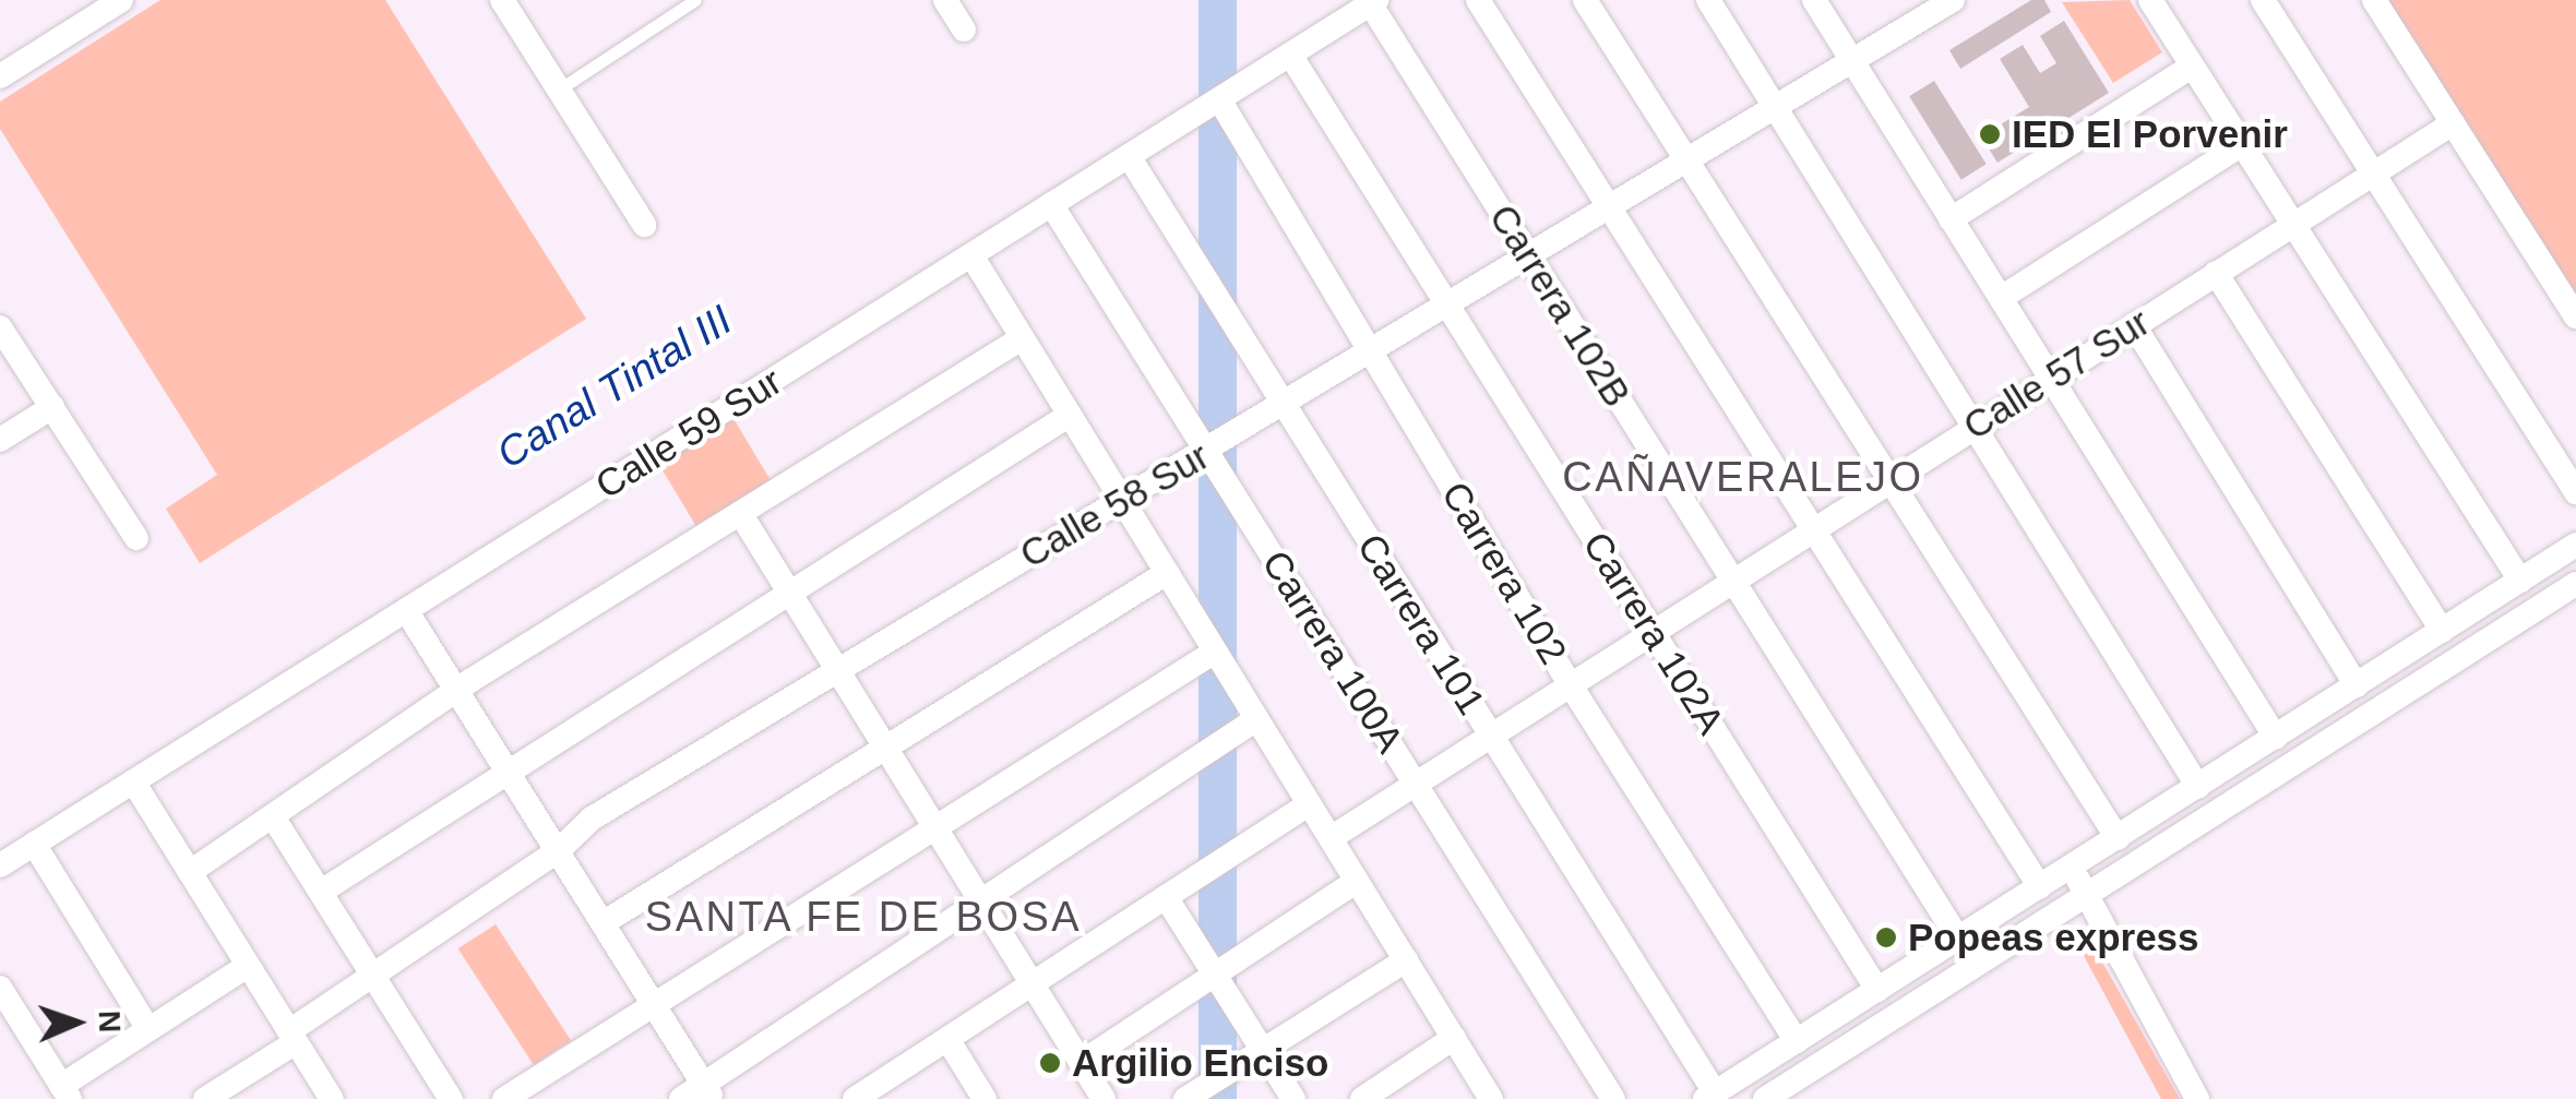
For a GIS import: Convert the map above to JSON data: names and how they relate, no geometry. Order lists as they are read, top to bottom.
{
  "streets": {
    "street": [
      "Carrera 102B",
      "Calle 57 Sur",
      "Calle 59 Sur",
      "Calle 58 Sur",
      "Carrera 102",
      "Carrera 101",
      "Carrera 102A",
      "Carrera 100A"
    ]
  },
  "crossings": [
    ["Carrera 102B", "Calle 57 Sur"],
    ["Carrera 102B", "Calle 59 Sur"],
    ["Carrera 102B", "Calle 58 Sur"],
    ["Calle 57 Sur", "Carrera 102"],
    ["Calle 57 Sur", "Carrera 101"],
    ["Calle 57 Sur", "Carrera 102A"],
    ["Calle 57 Sur", "Carrera 100A"],
    ["Calle 59 Sur", "Carrera 102"],
    ["Calle 59 Sur", "Carrera 101"],
    ["Calle 59 Sur", "Carrera 102A"],
    ["Calle 59 Sur", "Carrera 100A"],
    ["Calle 58 Sur", "Carrera 102"],
    ["Calle 58 Sur", "Carrera 101"],
    ["Calle 58 Sur", "Carrera 102A"],
    ["Calle 58 Sur", "Carrera 100A"]
  ],
  "districts": ["CAÑAVERALEJO", "SANTA FE DE BOSA"],
  "water": ["Canal Tintal III"],
  "places": ["IED El Porvenir", "Popeas express", "Argilio Enciso"],
  "north": "right"
}
